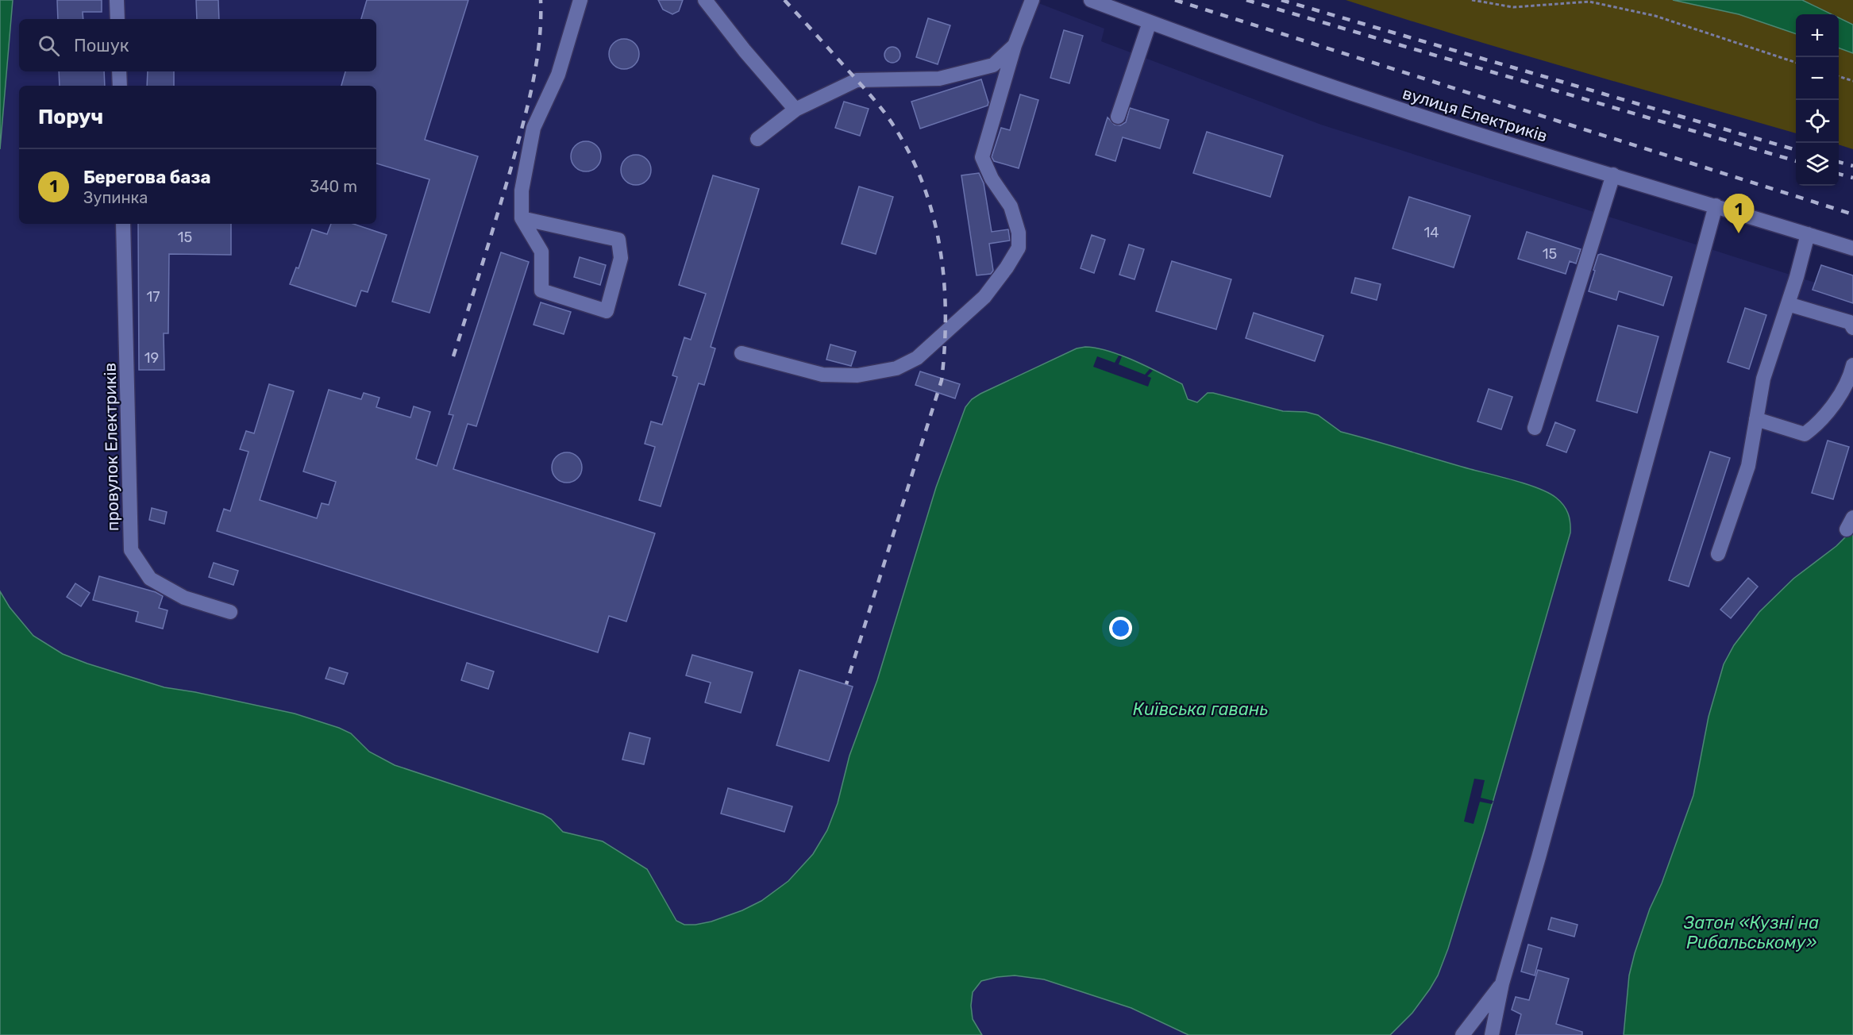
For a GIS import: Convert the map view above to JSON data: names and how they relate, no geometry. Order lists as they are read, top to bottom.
{
  "streets": {
    "street": ["вулиця Електриків", "провулок Електриків"]
  },
  "water": ["Київська гавань", "Затон «Кузні на Рибальському»"],
  "house_numbers": [
    "14",
    "15",
    "15",
    "17",
    "19"
  ],
  "page": {
    "map_buttons": ["+", "−"],
    "search": "Пошук",
    "heading": "Поруч",
    "list": [
      {
        "mark": "1",
        "name": "Берегова база",
        "note": "Зупинка",
        "value": "340 m"
      }
    ],
    "pins": "1"
  }
}
